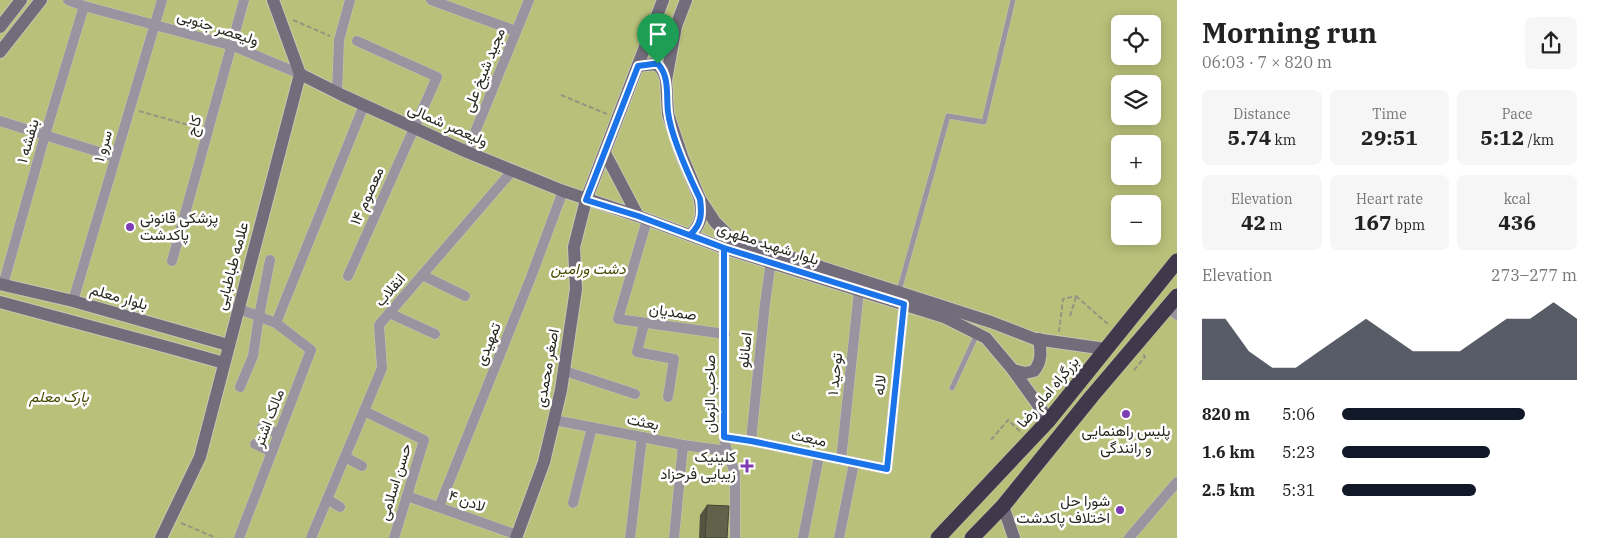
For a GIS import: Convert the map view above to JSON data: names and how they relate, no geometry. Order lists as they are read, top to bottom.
{
  "streets": {
    "highway": ["بزرگراه امام رضا"],
    "street": [
      "ولیعصر جنوبی",
      "مجید شیخ علی",
      "ولیعصر شمالی",
      "کاج",
      "بنفشه ۱",
      "سرو ۱",
      "۱۴ معصوم",
      "بلوار شهید مطهری",
      "علامه طباطبایی",
      "انقلاب",
      "بلوار معلم",
      "صمدیان",
      "تمهیدی",
      "اصانلو",
      "اصغر محمدی",
      "توحید ۱",
      "لاله",
      "صاحب الزمان",
      "مالک اشتر",
      "بعثت",
      "مبعث",
      "حسن اسلامی",
      "لادن ۴"
    ]
  },
  "crossings": [
    ["ولیعصر جنوبی", "ولیعصر شمالی"],
    ["ولیعصر جنوبی", "کاج"],
    ["ولیعصر جنوبی", "بنفشه ۱"],
    ["ولیعصر جنوبی", "سرو ۱"],
    ["ولیعصر جنوبی", "علامه طباطبایی"],
    ["مجید شیخ علی", "ولیعصر شمالی"],
    ["ولیعصر شمالی", "۱۴ معصوم"],
    ["ولیعصر شمالی", "بلوار شهید مطهری"],
    ["ولیعصر شمالی", "علامه طباطبایی"],
    ["ولیعصر شمالی", "انقلاب"],
    ["ولیعصر شمالی", "تمهیدی"],
    ["ولیعصر شمالی", "اصغر محمدی"],
    ["بنفشه ۱", "بلوار معلم"],
    ["سرو ۱", "بلوار معلم"],
    ["بلوار شهید مطهری", "صمدیان"],
    ["بلوار شهید مطهری", "اصانلو"],
    ["بلوار شهید مطهری", "اصغر محمدی"],
    ["بلوار شهید مطهری", "توحید ۱"],
    ["بلوار شهید مطهری", "لاله"],
    ["بلوار شهید مطهری", "بزرگراه امام رضا"],
    ["بلوار شهید مطهری", "صاحب الزمان"],
    ["علامه طباطبایی", "بلوار معلم"],
    ["علامه طباطبایی", "مالک اشتر"],
    ["انقلاب", "حسن اسلامی"],
    ["صمدیان", "صاحب الزمان"],
    ["تمهیدی", "لادن ۴"],
    ["اصانلو", "مبعث"],
    ["اصغر محمدی", "بعثت"],
    ["اصغر محمدی", "لادن ۴"],
    ["توحید ۱", "مبعث"],
    ["لاله", "مبعث"],
    ["صاحب الزمان", "بعثت"],
    ["صاحب الزمان", "مبعث"],
    ["حسن اسلامی", "لادن ۴"]
  ],
  "parks": ["دشت ورامین", "پارک معلم"],
  "places": {
    "other": ["پزشکی قانونی پاکدشت", "پلیس راهنمایی و رانندگی", "شورا حل اختلاف پاکدشت"],
    "health": ["کلینیک زیبایی فرحزاد"]
  },
  "page": {
    "heading": ["Morning run", "06:03 · 7 × 820 m"],
    "map_buttons": ["+", "−"],
    "stats": [
      ["Distance", "5.74 km"],
      ["Time", "29:51"],
      ["Pace", "5:12 /km"],
      ["Elevation", "42 m"],
      ["Heart rate", "167 bpm"],
      ["kcal", "436"]
    ],
    "chart": ["Elevation", "273–277 m"],
    "list": [
      {
        "name": "820 m",
        "note": "5:06"
      },
      {
        "name": "1.6 km",
        "note": "5:23"
      },
      {
        "name": "2.5 km",
        "note": "5:31"
      }
    ]
  }
}
